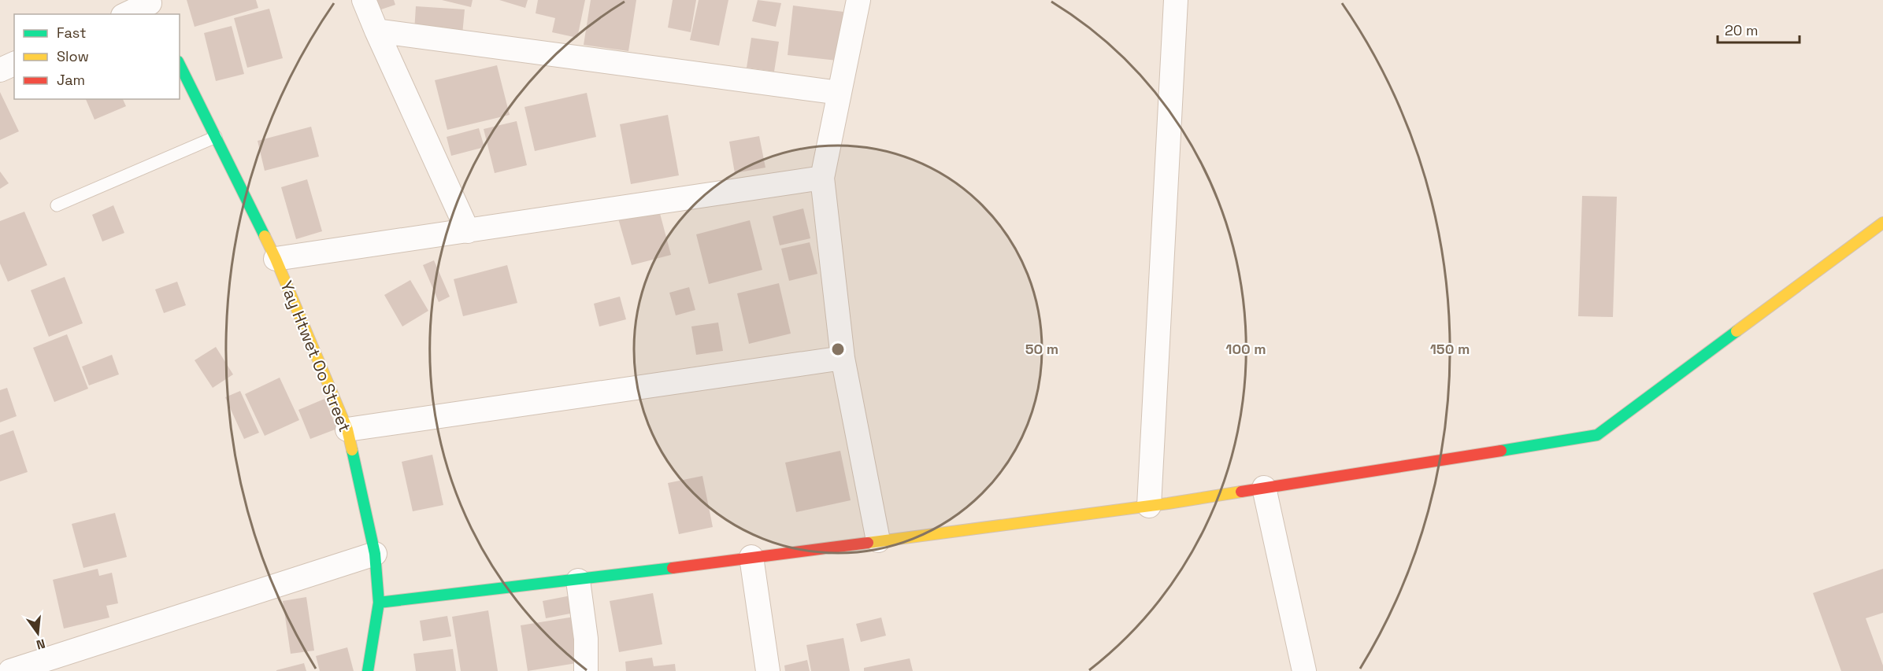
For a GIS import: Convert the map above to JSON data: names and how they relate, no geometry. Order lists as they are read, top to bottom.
{
  "streets": {
    "street": ["Yay Htwet Oo Street"]
  },
  "legend": ["Fast", "Slow", "Jam"],
  "scale_bar": "20 m",
  "north": "bottom",
  "rings": ["50 m", "100 m", "150 m"]
}
